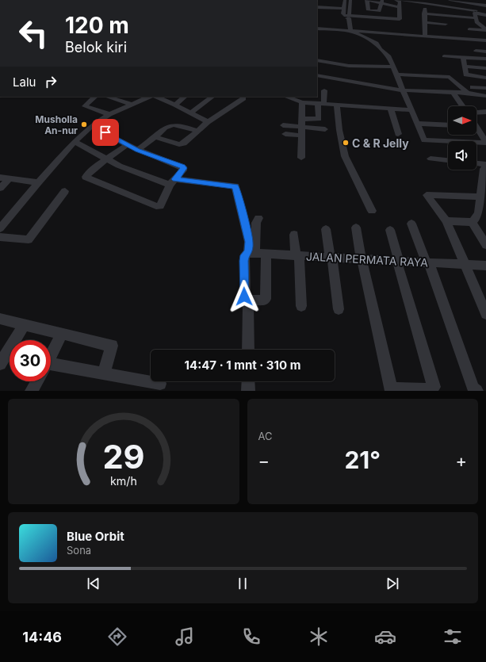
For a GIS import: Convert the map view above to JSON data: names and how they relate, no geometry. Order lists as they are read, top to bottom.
{
  "streets": {
    "street": ["JALAN PERMATA RAYA"]
  },
  "places": ["Musholla An-nur", "C & R Jelly"],
  "north": "right",
  "page": {
    "turn": ["120 m", "Belok kiri"],
    "then": "Lalu",
    "limit": "30",
    "trip": "14:47 · 1 mnt · 310 m",
    "tile": "AC",
    "heat": ["−", "21°", "+"],
    "song": ["Blue Orbit", "Sona"],
    "tabs": "14:46",
    "gauge": ["29", "km/h"]
  }
}
